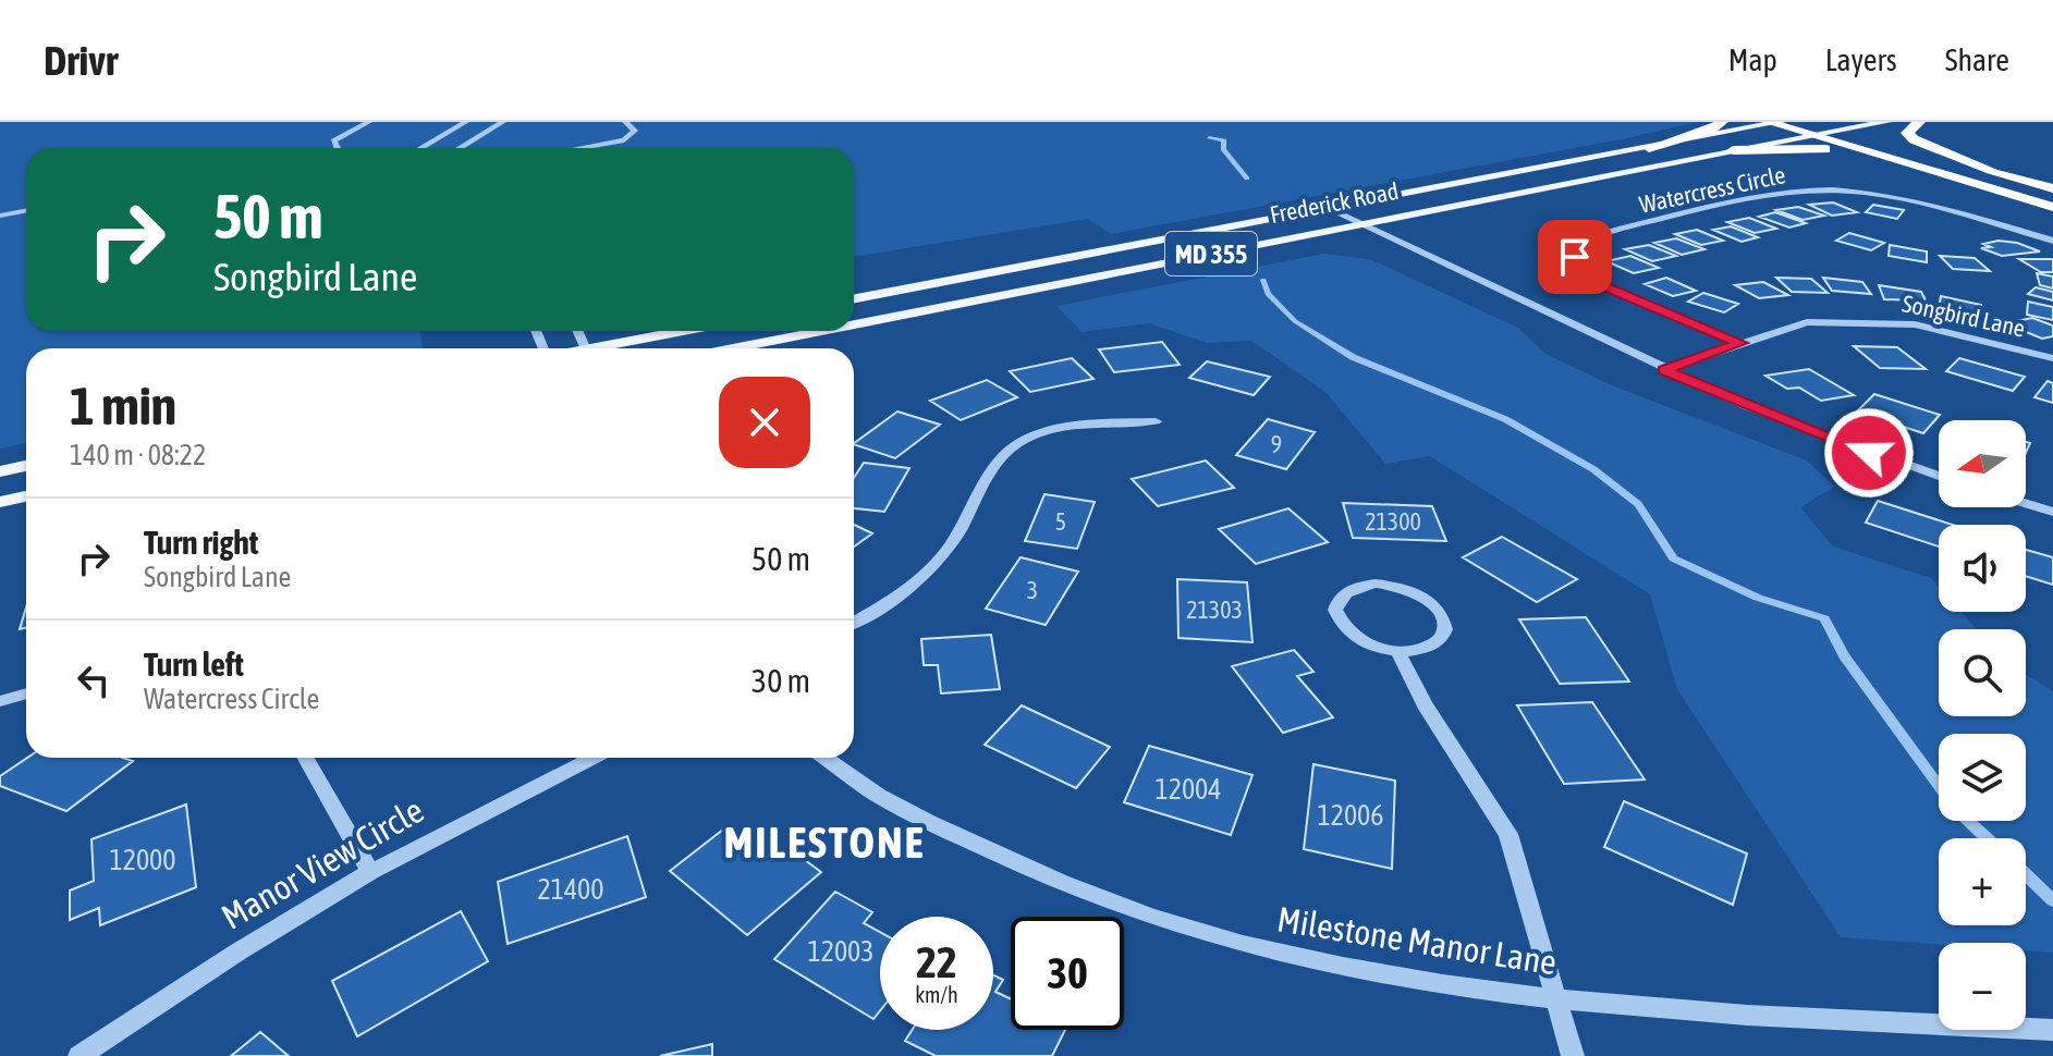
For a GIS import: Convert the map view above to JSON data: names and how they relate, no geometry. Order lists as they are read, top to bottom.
{
  "streets": {
    "main road": ["Frederick Road", "MD 355"],
    "street": [
      "Watercress Circle",
      "Songbird Lane",
      "Manor View Circle",
      "Milestone Manor Lane"
    ]
  },
  "crossings": [
    ["Watercress Circle", "Songbird Lane"]
  ],
  "districts": ["MILESTONE"],
  "house_numbers": [
    "9",
    "5",
    "21300",
    "3",
    "21303",
    "12004",
    "12006",
    "12000",
    "21400",
    "12003"
  ],
  "north": "left",
  "page": {
    "header": "Drivr",
    "nav": ["Map", "Layers", "Share"],
    "turn": ["50 m", "Songbird Lane"],
    "heading": ["1 min", "140 m · 08:22"],
    "map_buttons": ["+", "−"],
    "list": [
      {
        "name": "Turn right",
        "note": "Songbird Lane",
        "value": "50 m"
      },
      {
        "name": "Turn left",
        "note": "Watercress Circle",
        "value": "30 m"
      }
    ],
    "speed": "22 km/h",
    "limit": "30"
  }
}
